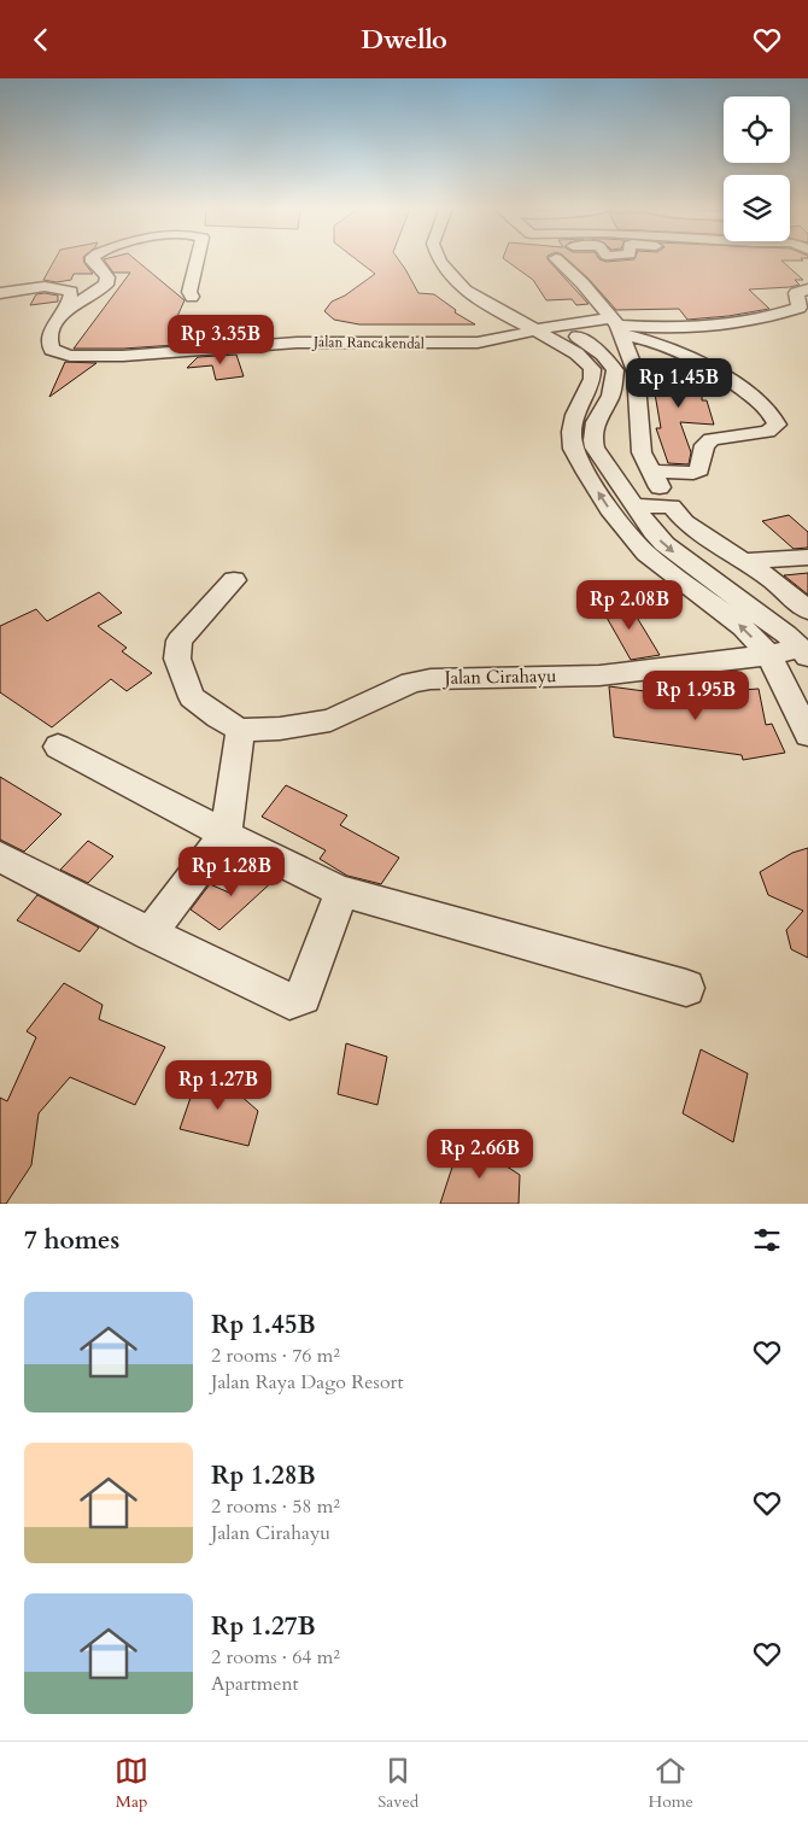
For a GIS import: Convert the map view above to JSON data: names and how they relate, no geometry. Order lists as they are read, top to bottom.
{
  "streets": {
    "street": ["Jalan Rancakendal", "Jalan Cirahayu"]
  },
  "page": {
    "header": "Dwello",
    "price": [
      "Rp 3.35B",
      "Rp 1.45B",
      "Rp 2.08B",
      "Rp 1.95B",
      "Rp 1.28B",
      "Rp 1.27B",
      "Rp 2.66B"
    ],
    "heading": "7 homes",
    "list": [
      {
        "name": "Rp 1.45B",
        "note": "2 rooms · 76 m² · Jalan Raya Dago Resort"
      },
      {
        "name": "Rp 1.28B",
        "note": "2 rooms · 58 m² · Jalan Cirahayu"
      },
      {
        "name": "Rp 1.27B",
        "note": "2 rooms · 64 m² · Apartment"
      }
    ],
    "tabs": ["Map", "Saved", "Home"]
  }
}
